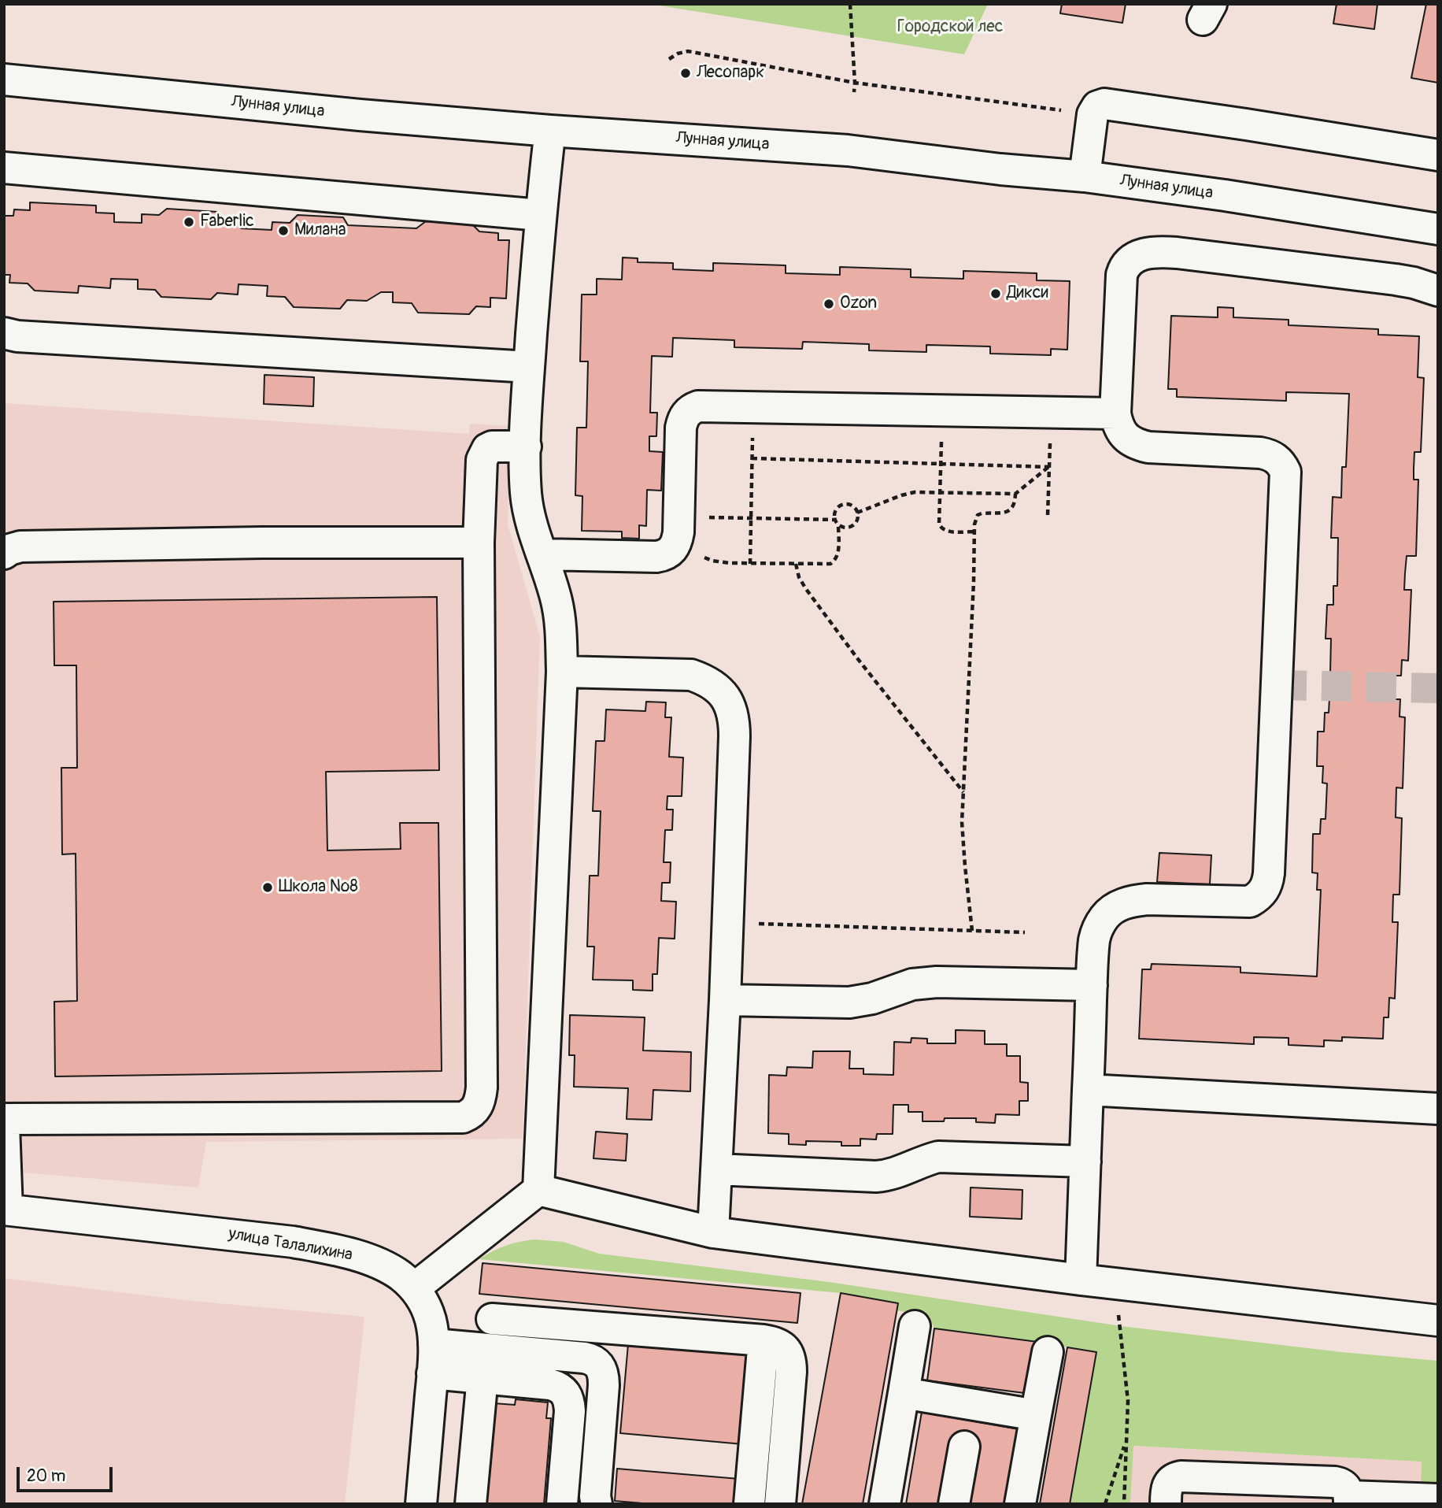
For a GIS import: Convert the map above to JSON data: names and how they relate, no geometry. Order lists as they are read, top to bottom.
{
  "streets": {
    "street": ["Лунная улица", "улица Талалихина"]
  },
  "parks": ["Городской лес"],
  "places": [
    "Лесопарк",
    "Faberlic",
    "Милана",
    "Дикси",
    "Ozon",
    "Школа №8"
  ],
  "scale_bar": "20 m"
}
